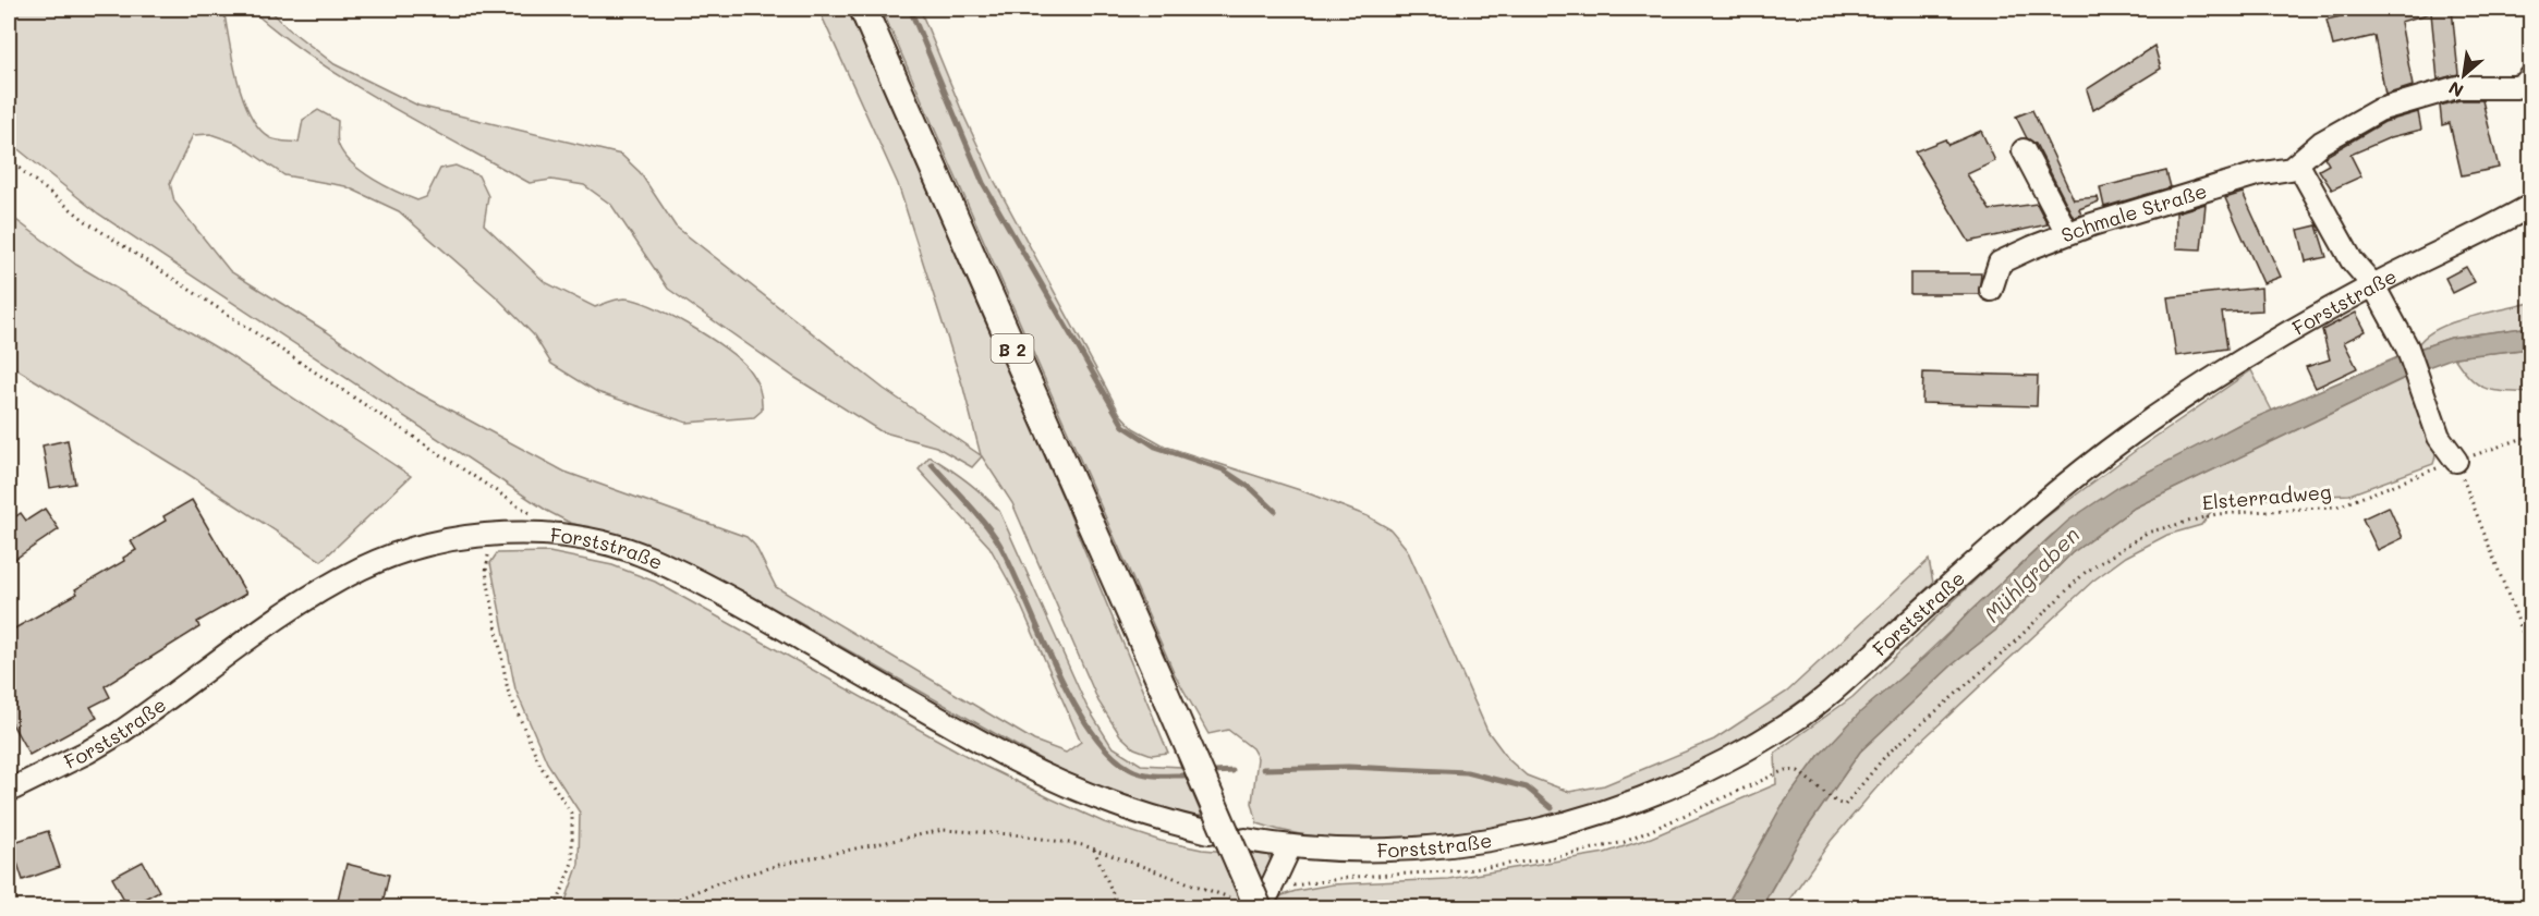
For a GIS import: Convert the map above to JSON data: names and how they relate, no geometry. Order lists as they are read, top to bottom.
{
  "streets": {
    "main road": ["B 2"],
    "street": ["Schmale Straße", "Forststraße"],
    "path": ["Elsterradweg"]
  },
  "water": ["Mühlgraben"],
  "north": "bottom left"
}
